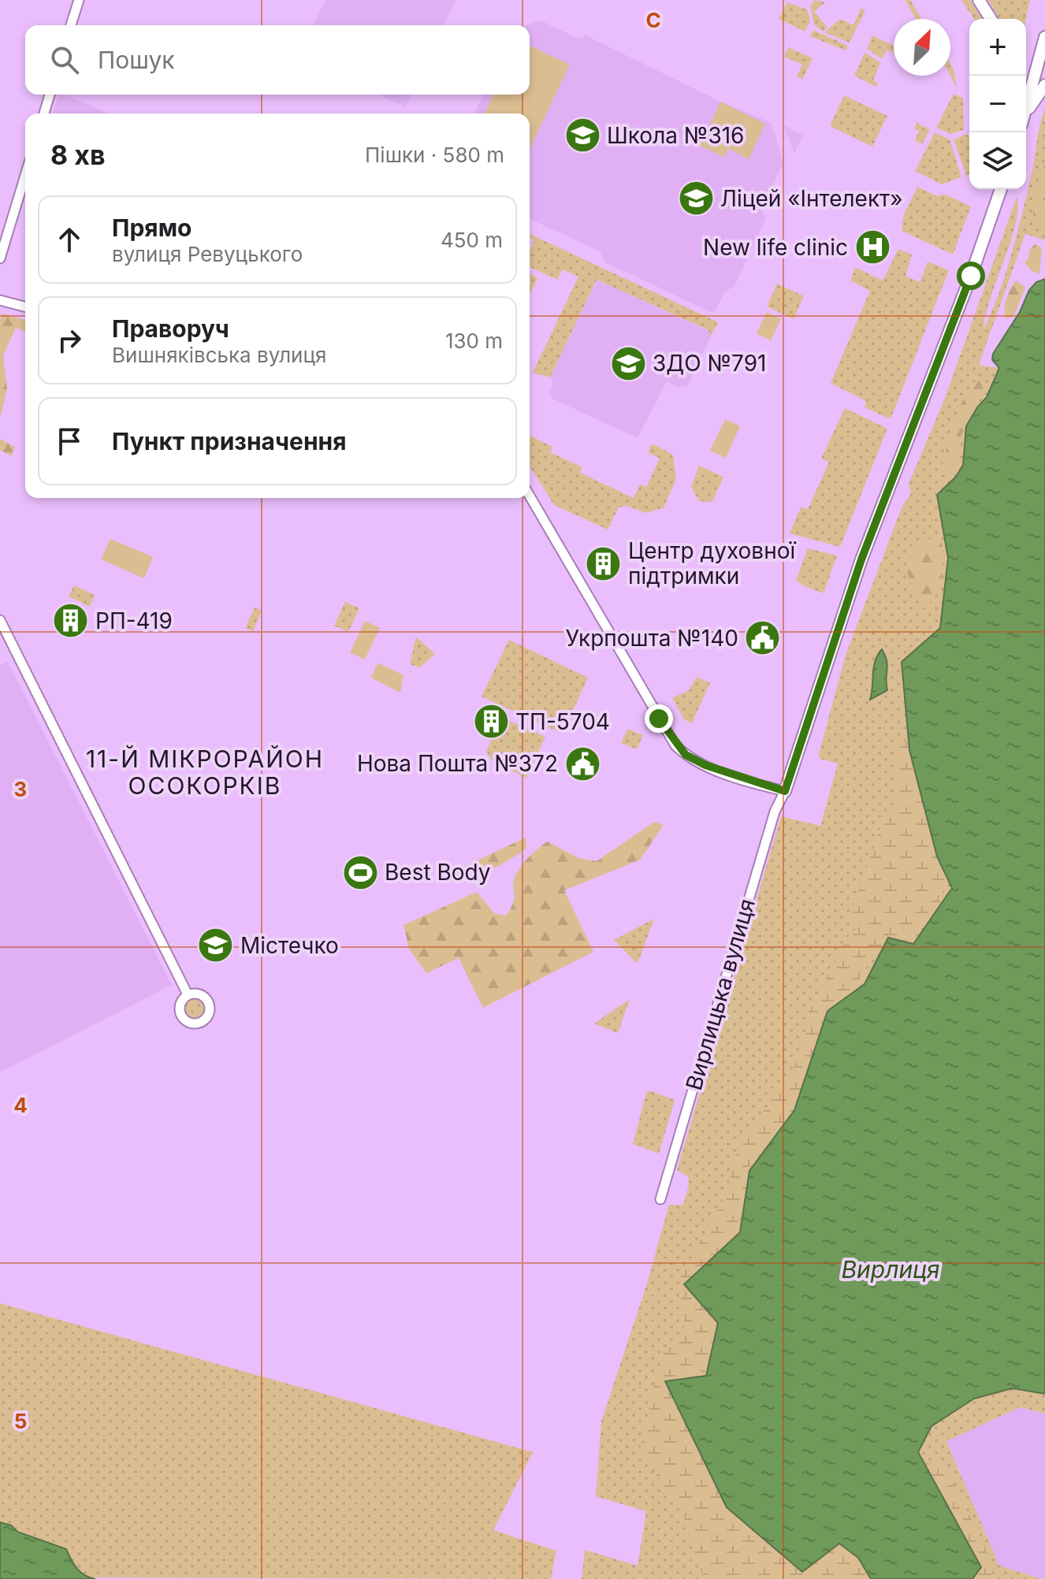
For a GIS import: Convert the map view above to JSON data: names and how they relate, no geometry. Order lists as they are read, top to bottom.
{
  "streets": {
    "street": ["Вирлицька вулиця"]
  },
  "districts": ["11-Й МІКРОРАЙОН ОСОКОРКІВ"],
  "water": ["Вирлиця"],
  "places": {
    "school or university": [
      "Школа №316",
      "Ліцей «Інтелект»",
      "ЗДО №791",
      "Містечко"
    ],
    "hospital": ["New life clinic"],
    "building": ["Центр духовної підтримки", "РП-419", "ТП-5704"],
    "public building": ["Укрпошта №140", "Нова Пошта №372"],
    "sports": ["Best Body"]
  },
  "north": "top right",
  "page": {
    "map_buttons": ["+", "−"],
    "search": "Пошук",
    "heading": ["8 хв", "Пішки · 580 m"],
    "list": [
      ["Прямо", "вулиця Ревуцького", "450 m"],
      ["Праворуч", "Вишняківська вулиця", "130 m"],
      "Пункт призначення"
    ]
  },
  "grid": {
    "columns": ["C"],
    "rows": ["3", "4", "5"]
  }
}
